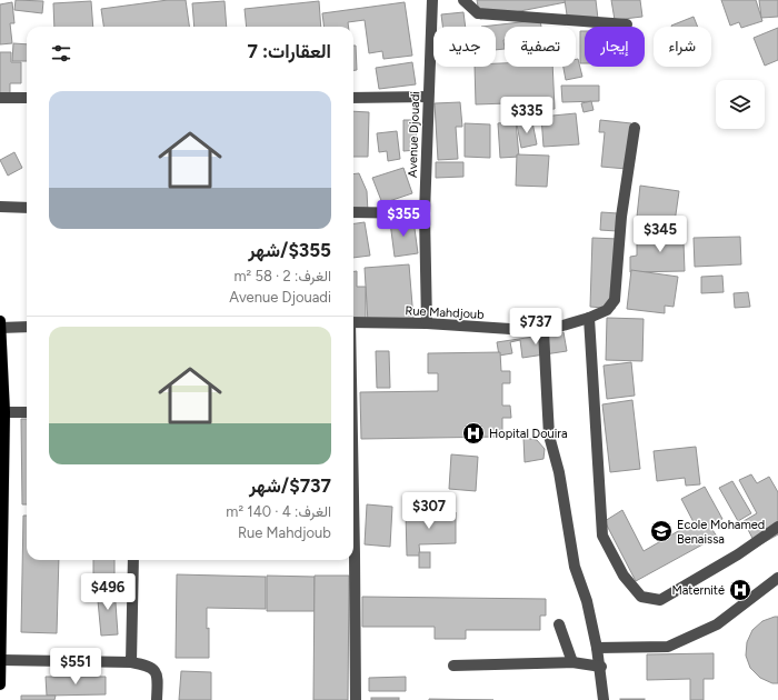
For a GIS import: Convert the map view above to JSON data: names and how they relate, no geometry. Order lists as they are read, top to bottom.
{
  "streets": {
    "street": ["Avenue Djouadi", "Rue Mahdjoub"]
  },
  "crossings": [
    ["Avenue Djouadi", "Rue Mahdjoub"]
  ],
  "places": {
    "hospital": ["Hopital Douira", "Maternité"],
    "school or university": ["Ecole Mohamed Benaissa"]
  },
  "page": {
    "chip": [
      "شراء",
      "إيجار",
      "تصفية",
      "جديد"
    ],
    "heading": "العقارات: 7",
    "list": [
      {
        "name": "$355/شهر",
        "note": "الغرف: 2 · 58 m² · Avenue Djouadi"
      },
      {
        "name": "$737/شهر",
        "note": "الغرف: 4 · 140 m² · Rue Mahdjoub"
      }
    ],
    "price": [
      "$335",
      "$355",
      "$345",
      "$737",
      "$307",
      "$496",
      "$551"
    ]
  }
}
